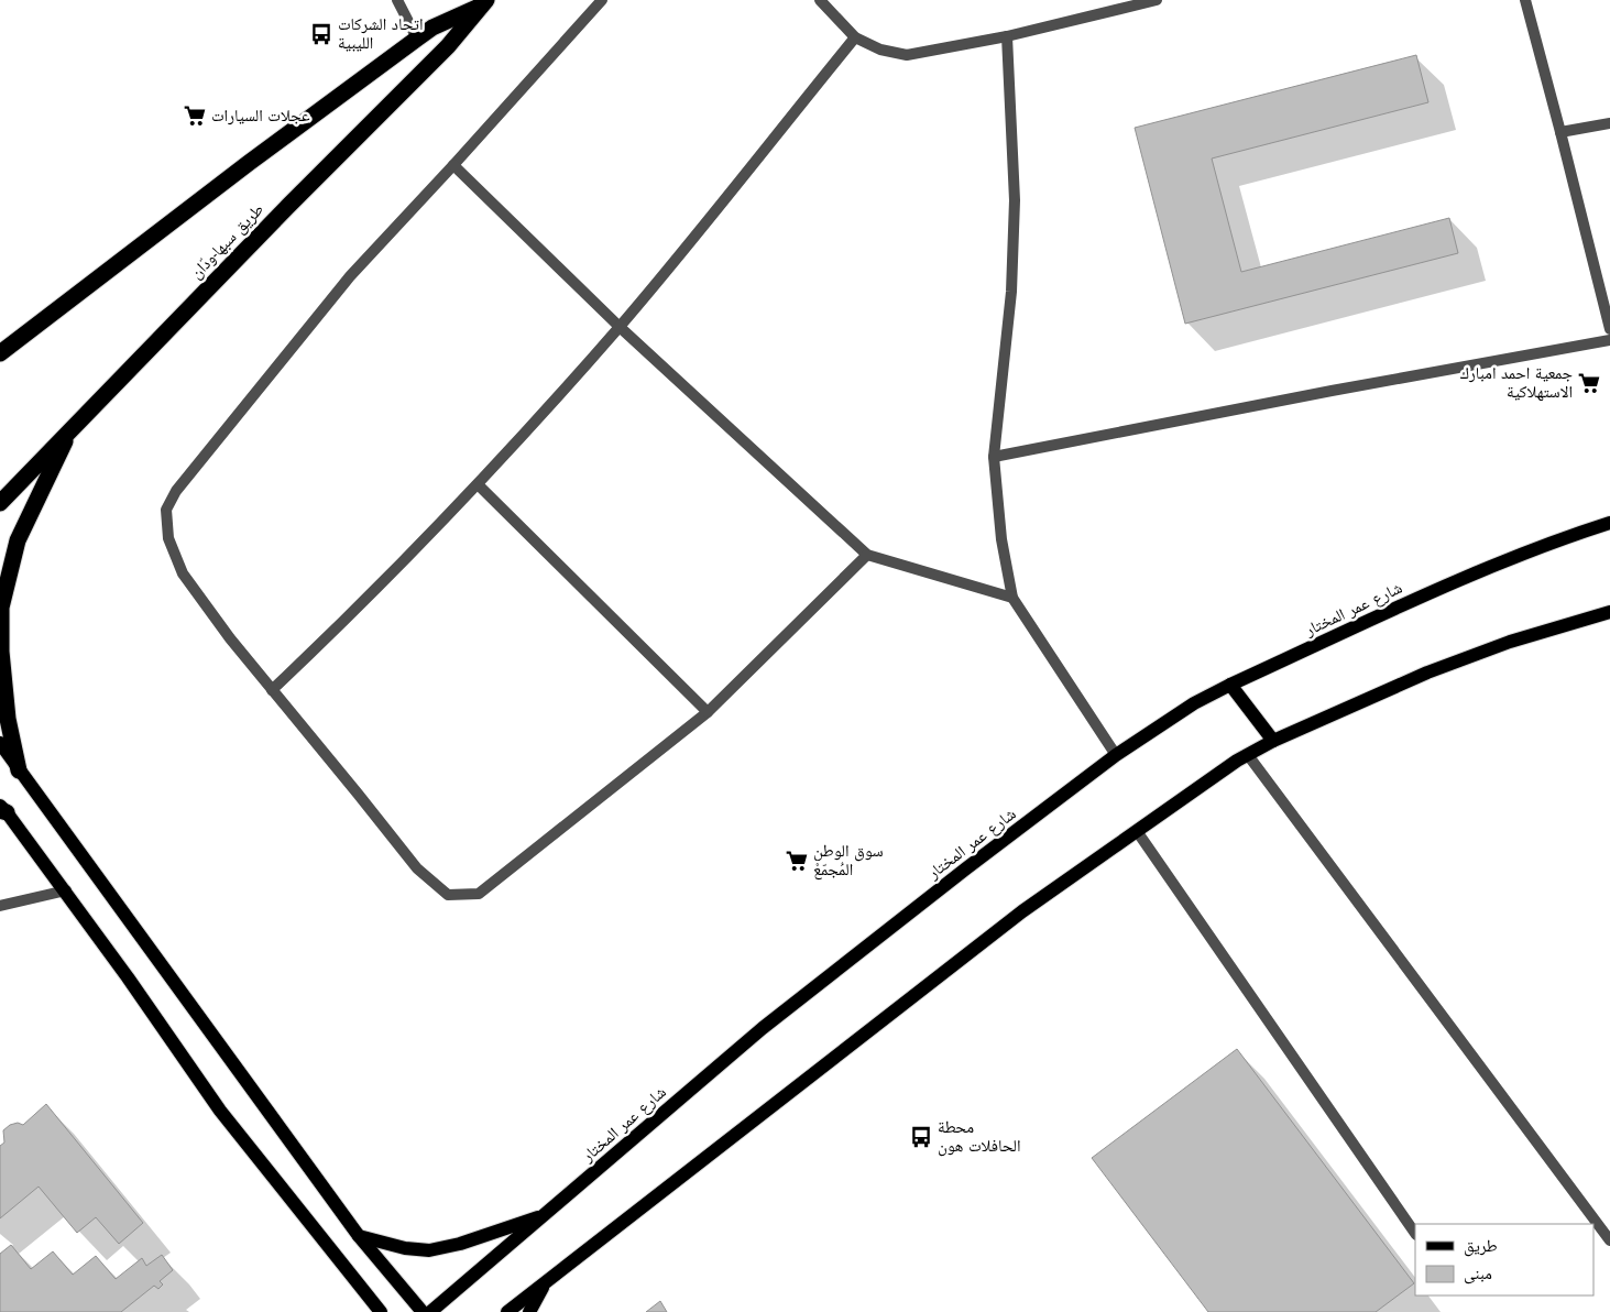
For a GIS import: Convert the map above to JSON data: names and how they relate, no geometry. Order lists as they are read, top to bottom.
{
  "streets": {
    "highway": ["طريق سبها-ودّان"],
    "main road": ["شارع عمر المختار"]
  },
  "places": {
    "bus stop": ["اتحاد الشركات الليبية", "محطة الحافلات هون"],
    "supermarket": ["عجلات السيارات", "جمعية احمد امبارك الاستهلاكية", "سوق الوطن المُجمّعْ"]
  },
  "legend": ["طريق", "مبنى"]
}
